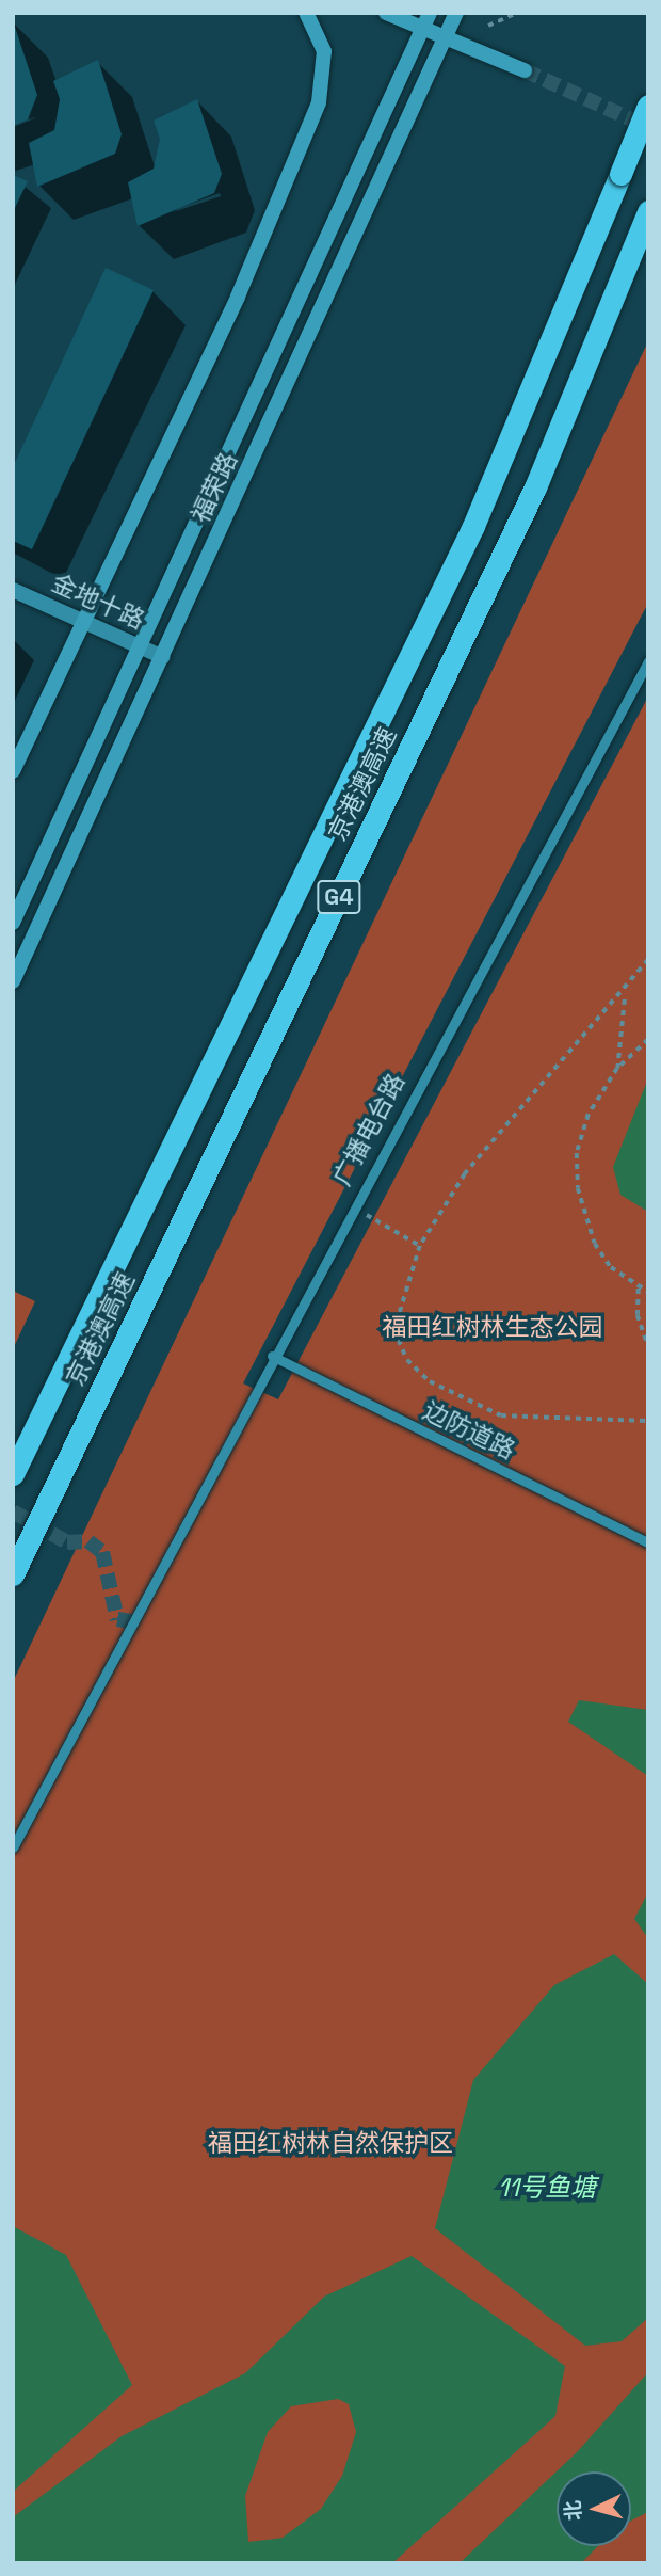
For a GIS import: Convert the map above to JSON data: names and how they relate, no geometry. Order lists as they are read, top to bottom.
{
  "streets": {
    "highway": ["京港澳高速", "G4"],
    "main road": ["福荣路"],
    "street": ["金地十路"],
    "lane": ["广播电台路", "边防道路"]
  },
  "crossings": [
    ["福荣路", "金地十路"],
    ["广播电台路", "边防道路"]
  ],
  "water": ["11号鱼塘"],
  "parks": ["福田红树林生态公园", "福田红树林自然保护区"],
  "north": "left"
}
